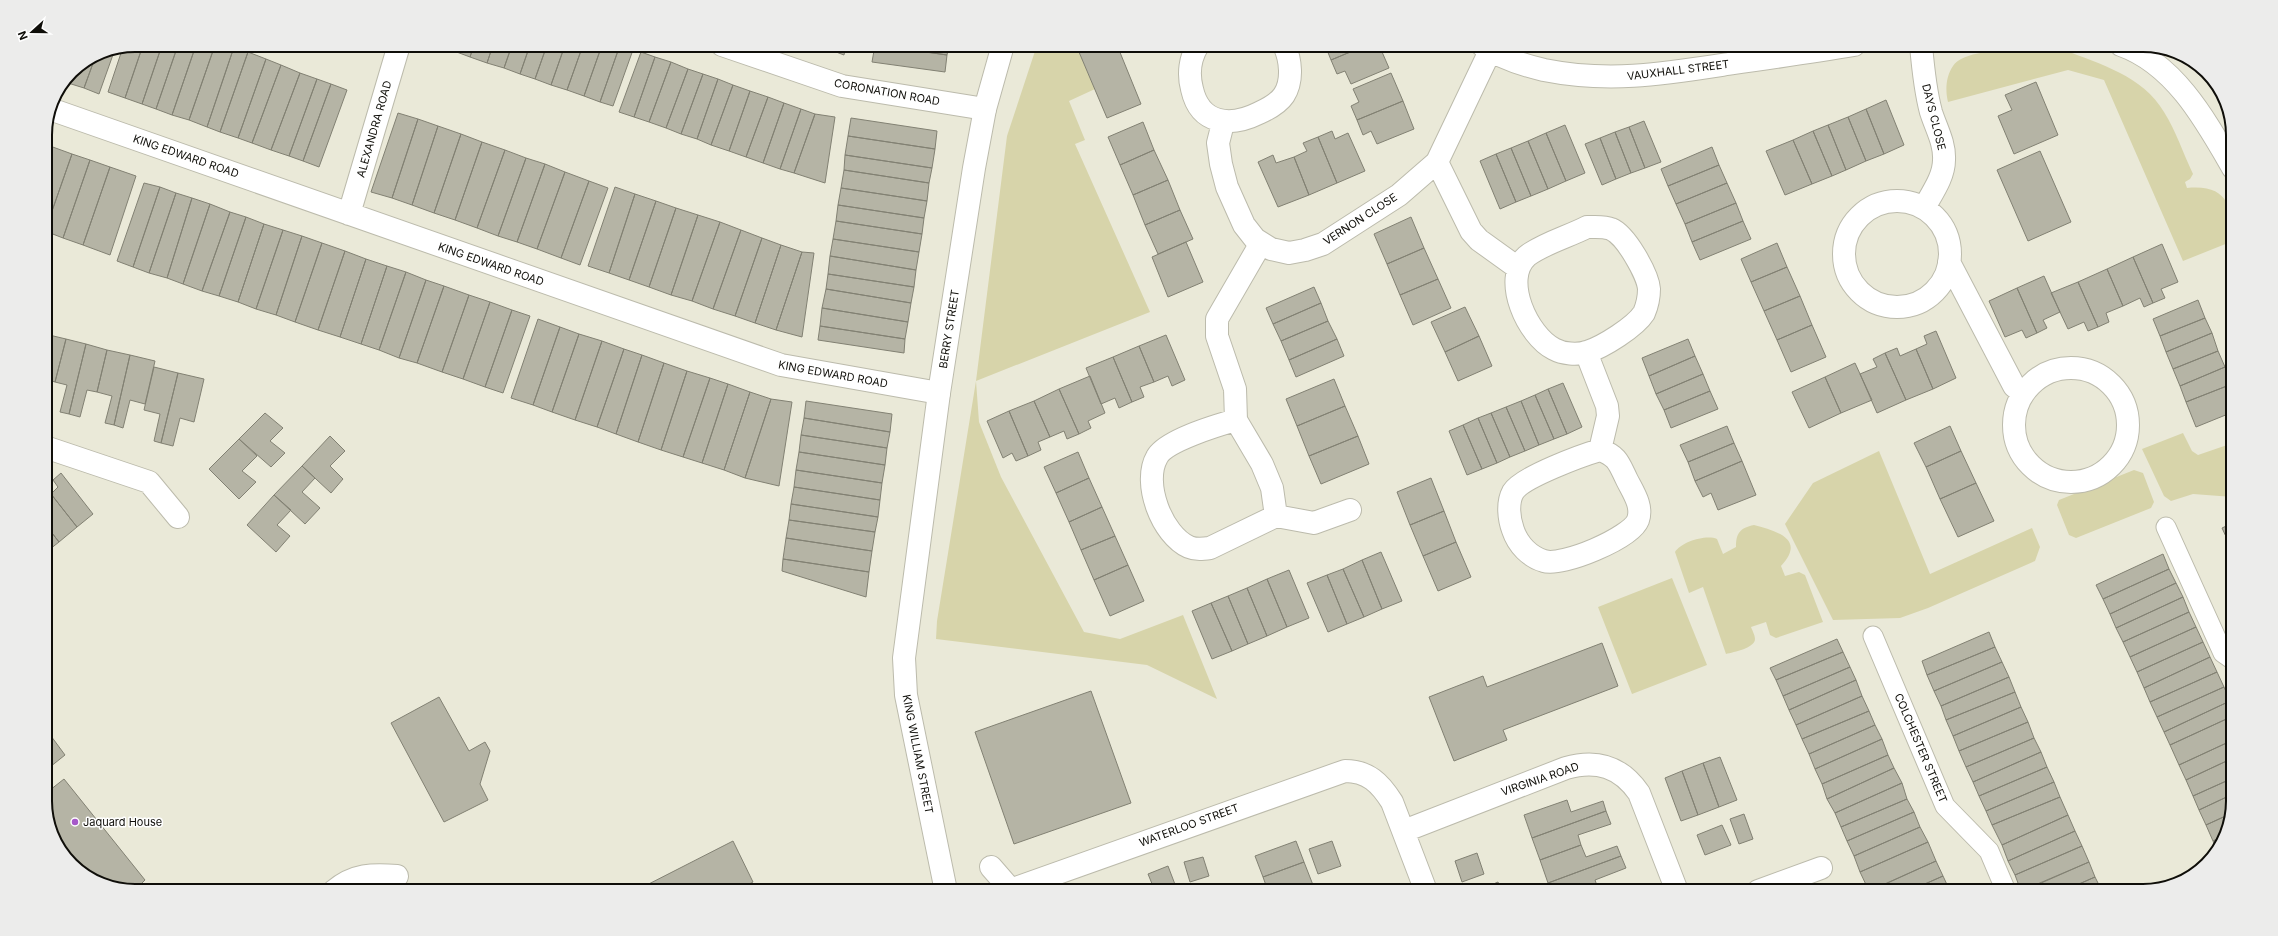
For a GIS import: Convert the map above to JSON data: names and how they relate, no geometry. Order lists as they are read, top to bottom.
{
  "streets": {
    "street": [
      "VAUXHALL STREET",
      "CORONATION ROAD",
      "DAYS CLOSE",
      "ALEXANDRA ROAD",
      "KING EDWARD ROAD",
      "VERNON CLOSE",
      "BERRY STREET",
      "COLCHESTER STREET",
      "KING WILLIAM STREET",
      "VIRGINIA ROAD",
      "WATERLOO STREET"
    ]
  },
  "crossings": [
    ["CORONATION ROAD", "BERRY STREET"],
    ["ALEXANDRA ROAD", "KING EDWARD ROAD"],
    ["KING EDWARD ROAD", "BERRY STREET"],
    ["BERRY STREET", "KING WILLIAM STREET"],
    ["VIRGINIA ROAD", "WATERLOO STREET"]
  ],
  "places": ["Jaquard House"],
  "north": "left"
}
